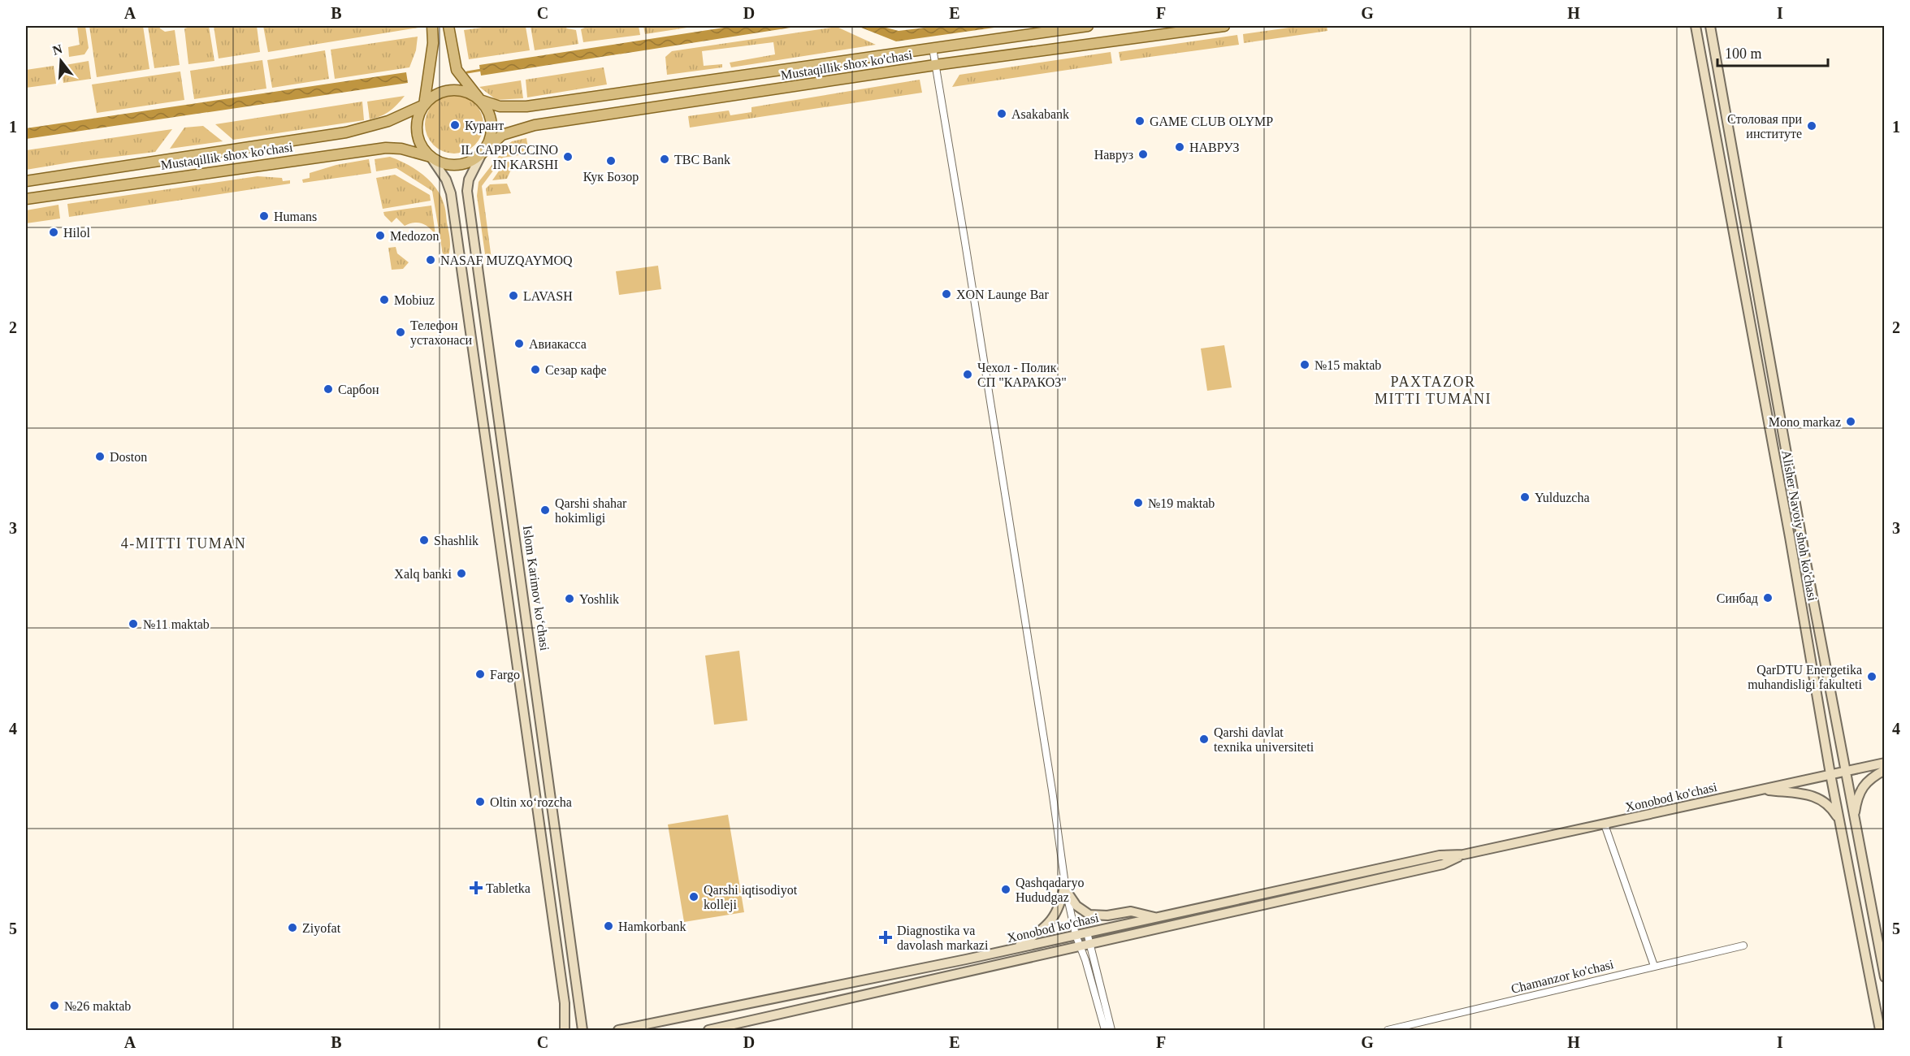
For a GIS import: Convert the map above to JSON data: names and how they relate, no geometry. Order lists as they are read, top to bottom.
{
  "streets": {
    "main road": [
      "Mustaqillik shox ko'chasi",
      "Alisher Navoiy shoh ko'chasi",
      "Islom Karimov ko‘chasi",
      "Xonobod ko'chasi"
    ],
    "street": ["Chamanzor ko'chasi"]
  },
  "crossings": [
    ["Mustaqillik shox ko'chasi", "Islom Karimov ko‘chasi"],
    ["Alisher Navoiy shoh ko'chasi", "Xonobod ko'chasi"]
  ],
  "districts": ["PAXTAZOR MITTI TUMANI", "4-MITTI TUMAN"],
  "places": {
    "other": [
      "Asakabank",
      "GAME CLUB OLYMP",
      "Курант",
      "Столовая при институте",
      "НАВРУЗ",
      "Навруз",
      "IL CAPPUCCINO IN KARSHI",
      "TBC Bank",
      "Кук Бозор",
      "Humans",
      "Hilol",
      "Medozon",
      "NASAF MUZQAYMOQ",
      "XON Launge Bar",
      "LAVASH",
      "Mobiuz",
      "Телефон устахонаси",
      "Авиакасса",
      "№15 maktab",
      "Сезар кафе",
      "Чехол - Полик СП \"КАРАКОЗ\"",
      "Сарбон",
      "Mono markaz",
      "Doston",
      "Yulduzcha",
      "№19 maktab",
      "Qarshi shahar hokimligi",
      "Shashlik",
      "Xalq banki",
      "Синбад",
      "Yoshlik",
      "№11 maktab",
      "Fargo",
      "QarDTU Energetika muhandisligi fakulteti",
      "Qarshi davlat texnika universiteti",
      "Oltin xo‘rozcha",
      "Qashqadaryo Hududgaz",
      "Qarshi iqtisodiyot kolleji",
      "Hamkorbank",
      "Ziyofat",
      "№26 maktab"
    ],
    "health": ["Tabletka", "Diagnostika va davolash markazi"]
  },
  "scale_bar": "100 m",
  "north": "top",
  "grid": {
    "columns": [
      "A",
      "B",
      "C",
      "D",
      "E",
      "F",
      "G",
      "H",
      "I"
    ],
    "rows": [
      "1",
      "2",
      "3",
      "4",
      "5"
    ]
  }
}
